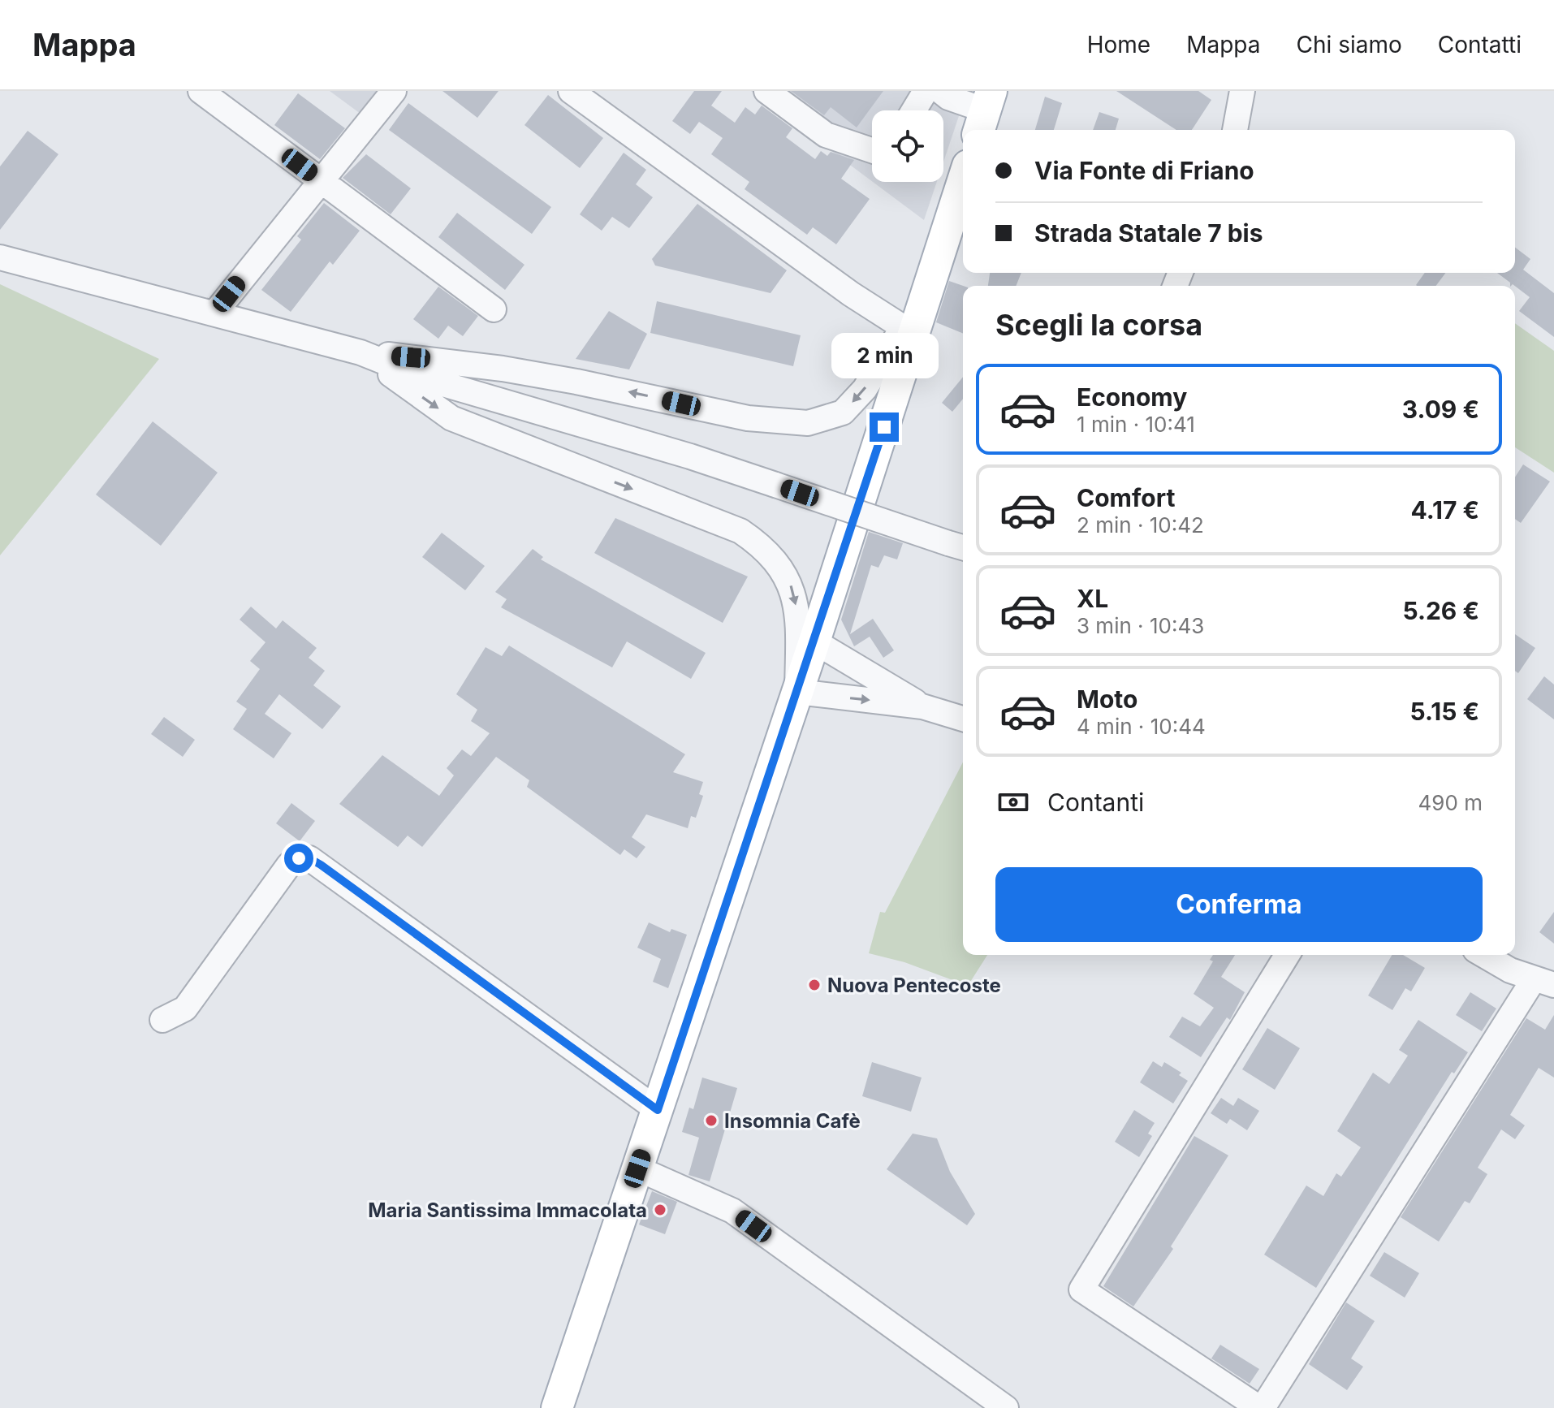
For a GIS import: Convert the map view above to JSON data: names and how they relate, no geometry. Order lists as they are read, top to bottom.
{
  "places": ["Nuova Pentecoste", "Insomnia Cafè", "Maria Santissima Immacolata"],
  "page": {
    "header": "Mappa",
    "nav": [
      "Home",
      "Mappa",
      "Chi siamo",
      "Contatti"
    ],
    "banner": ["Via Fonte di Friano", "Strada Statale 7 bis"],
    "heading": "Scegli la corsa",
    "bubble": "2 min",
    "list": [
      {
        "name": "Economy",
        "note": "1 min · 10:41",
        "value": "3.09 €"
      },
      {
        "name": "Comfort",
        "note": "2 min · 10:42",
        "value": "4.17 €"
      },
      {
        "name": "XL",
        "note": "3 min · 10:43",
        "value": "5.26 €"
      },
      {
        "name": "Moto",
        "note": "4 min · 10:44",
        "value": "5.15 €"
      }
    ],
    "pay": ["Contanti", "490 m"],
    "buttons": "Conferma"
  }
}
